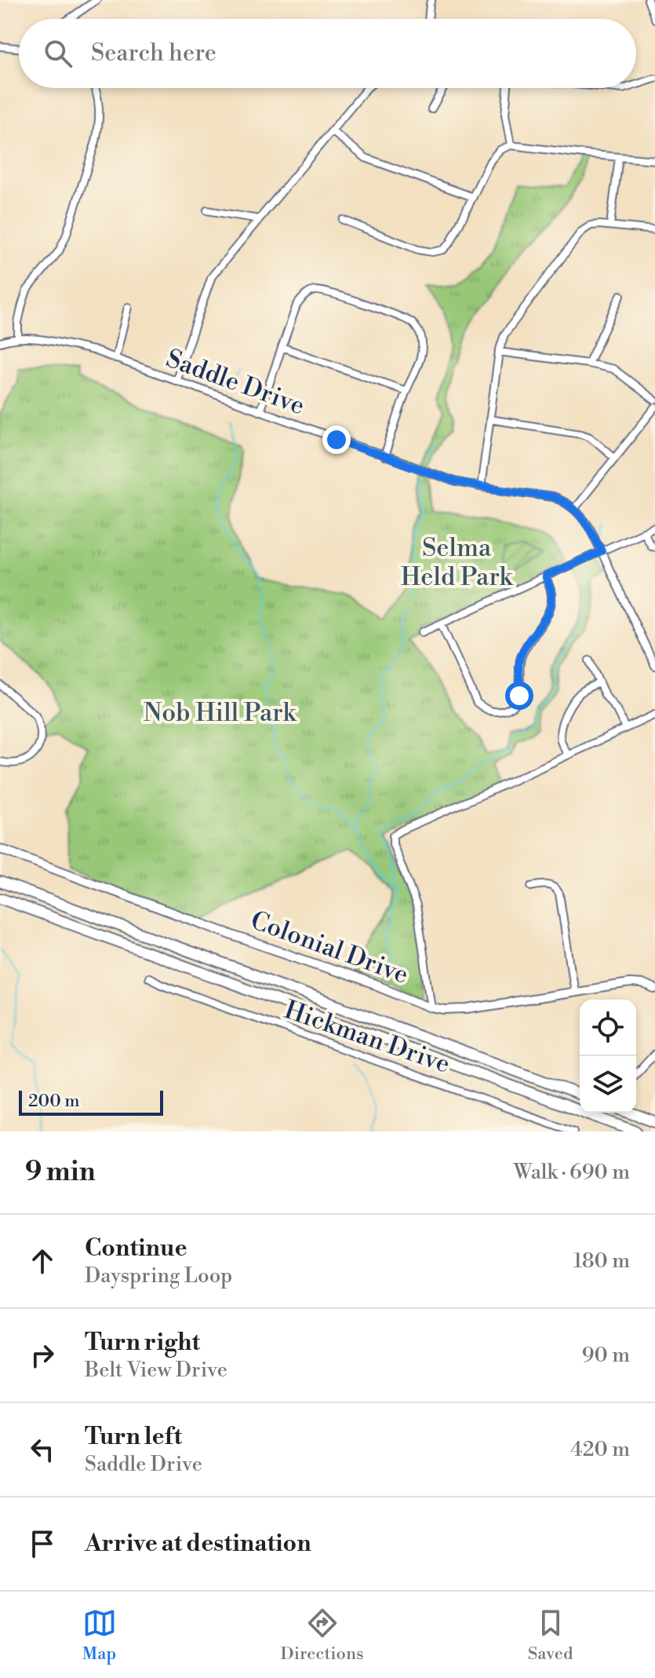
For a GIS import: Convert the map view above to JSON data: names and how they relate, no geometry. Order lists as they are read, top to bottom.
{
  "streets": {
    "main road": ["Colonial Drive"],
    "street": ["Saddle Drive", "Hickman Drive"]
  },
  "parks": ["Selma Held Park", "Nob Hill Park"],
  "scale_bar": "200 m",
  "page": {
    "search": "Search here",
    "scale": "200 m",
    "heading": ["9 min", "Walk · 690 m"],
    "list": [
      ["Continue", "Dayspring Loop", "180 m"],
      ["Turn right", "Belt View Drive", "90 m"],
      ["Turn left", "Saddle Drive", "420 m"],
      "Arrive at destination"
    ],
    "nav": ["Map", "Directions", "Saved"]
  }
}
